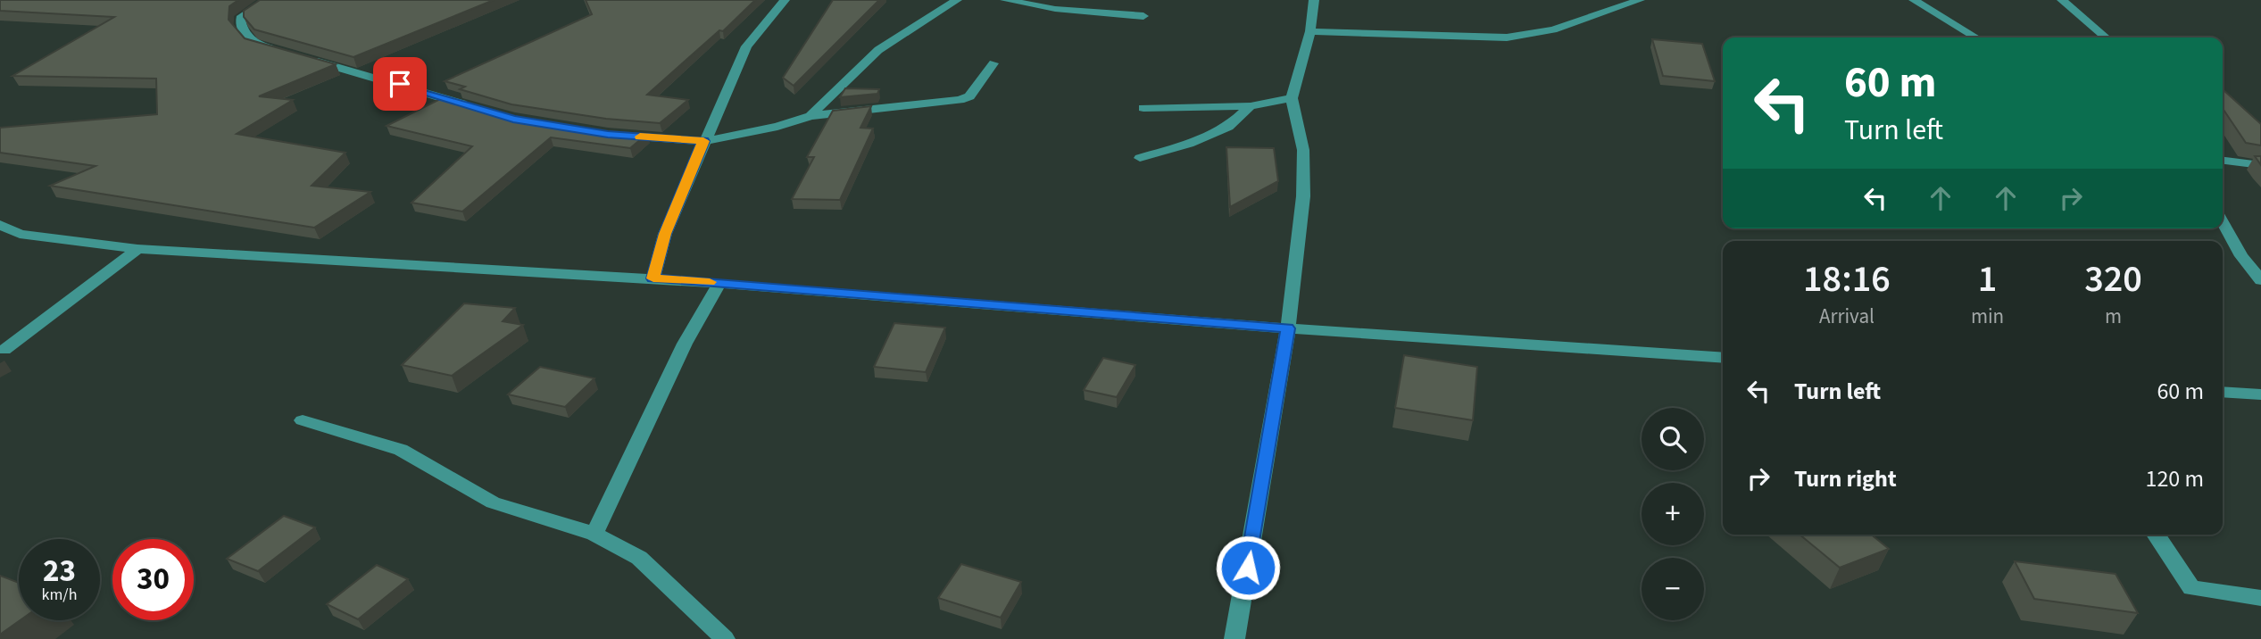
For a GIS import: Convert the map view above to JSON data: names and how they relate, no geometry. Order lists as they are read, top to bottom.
{
  "page": {
    "turn": ["60 m", "Turn left"],
    "eta": [
      "18:16",
      "Arrival",
      "1",
      "min",
      "320",
      "m"
    ],
    "list": [
      {
        "name": "Turn left",
        "value": "60 m"
      },
      {
        "name": "Turn right",
        "value": "120 m"
      }
    ],
    "map_buttons": ["+", "−"],
    "speed": "23 km/h",
    "limit": "30"
  }
}
